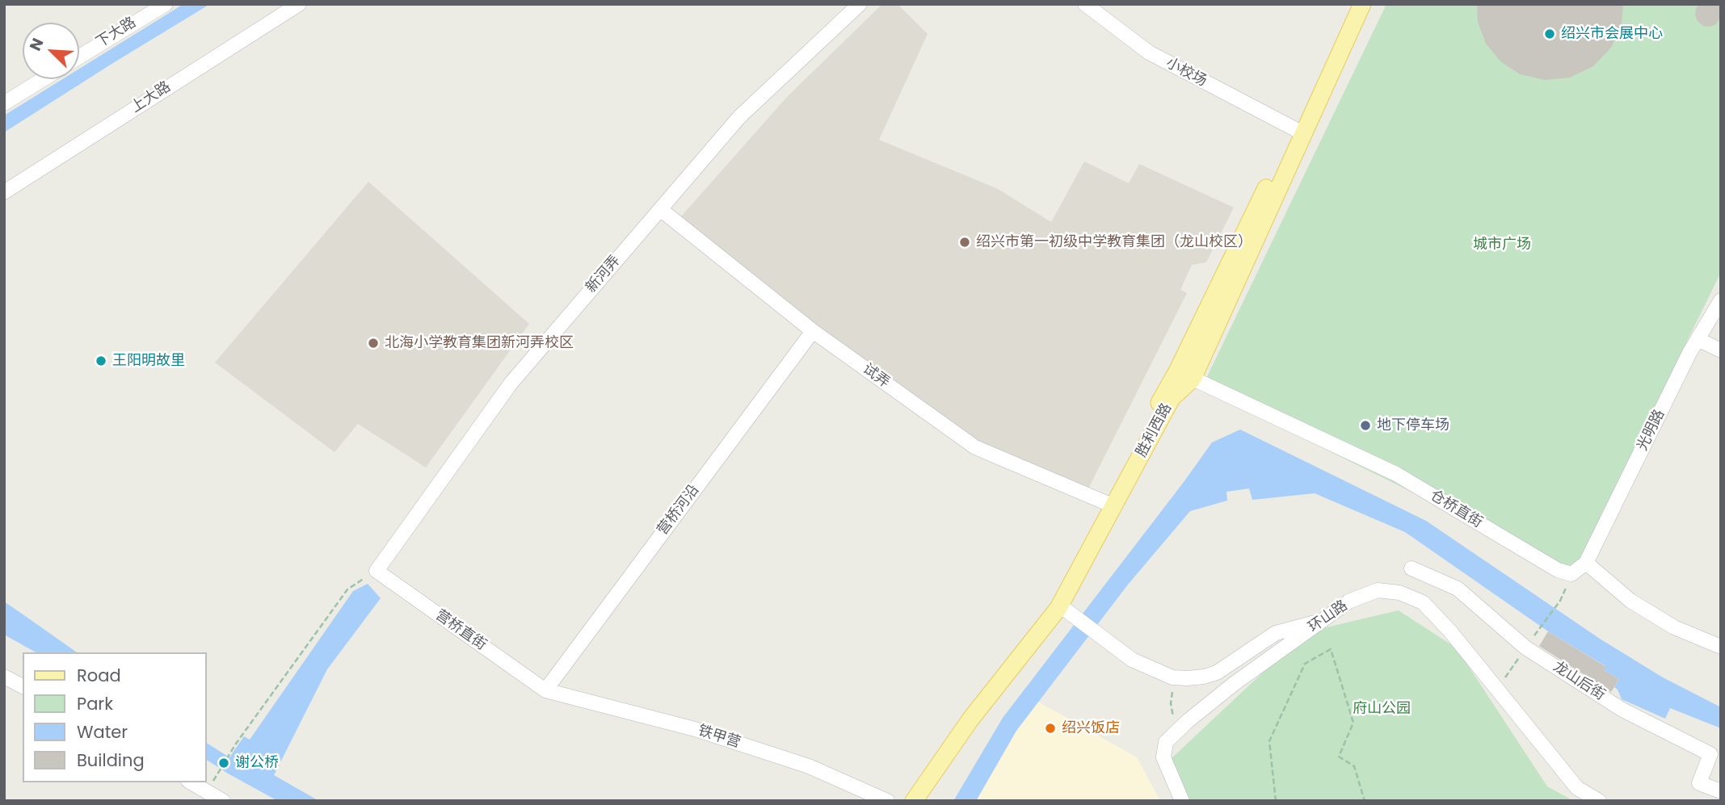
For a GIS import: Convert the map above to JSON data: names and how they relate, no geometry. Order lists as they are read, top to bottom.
{
  "streets": {
    "main road": ["胜利西路"],
    "street": [
      "下大路",
      "小校场",
      "上大路",
      "新河弄",
      "试弄",
      "光明路",
      "仓桥直街",
      "营桥河沿",
      "环山路",
      "营桥直街",
      "龙山后街",
      "铁甲营"
    ]
  },
  "crossings": [
    ["小校场", "胜利西路"],
    ["新河弄", "试弄"],
    ["新河弄", "营桥直街"],
    ["试弄", "胜利西路"],
    ["试弄", "营桥河沿"],
    ["胜利西路", "仓桥直街"],
    ["光明路", "仓桥直街"],
    ["营桥河沿", "营桥直街"],
    ["营桥河沿", "铁甲营"],
    ["营桥直街", "铁甲营"]
  ],
  "parks": ["城市广场", "府山公园"],
  "places": [
    "绍兴市会展中心",
    "绍兴市第一初级中学教育集团（龙山校区）",
    "北海小学教育集团新河弄校区",
    "王阳明故里",
    "地下停车场",
    "绍兴饭店",
    "谢公桥"
  ],
  "legend": [
    "Road",
    "Park",
    "Water",
    "Building"
  ],
  "north": "top left"
}
